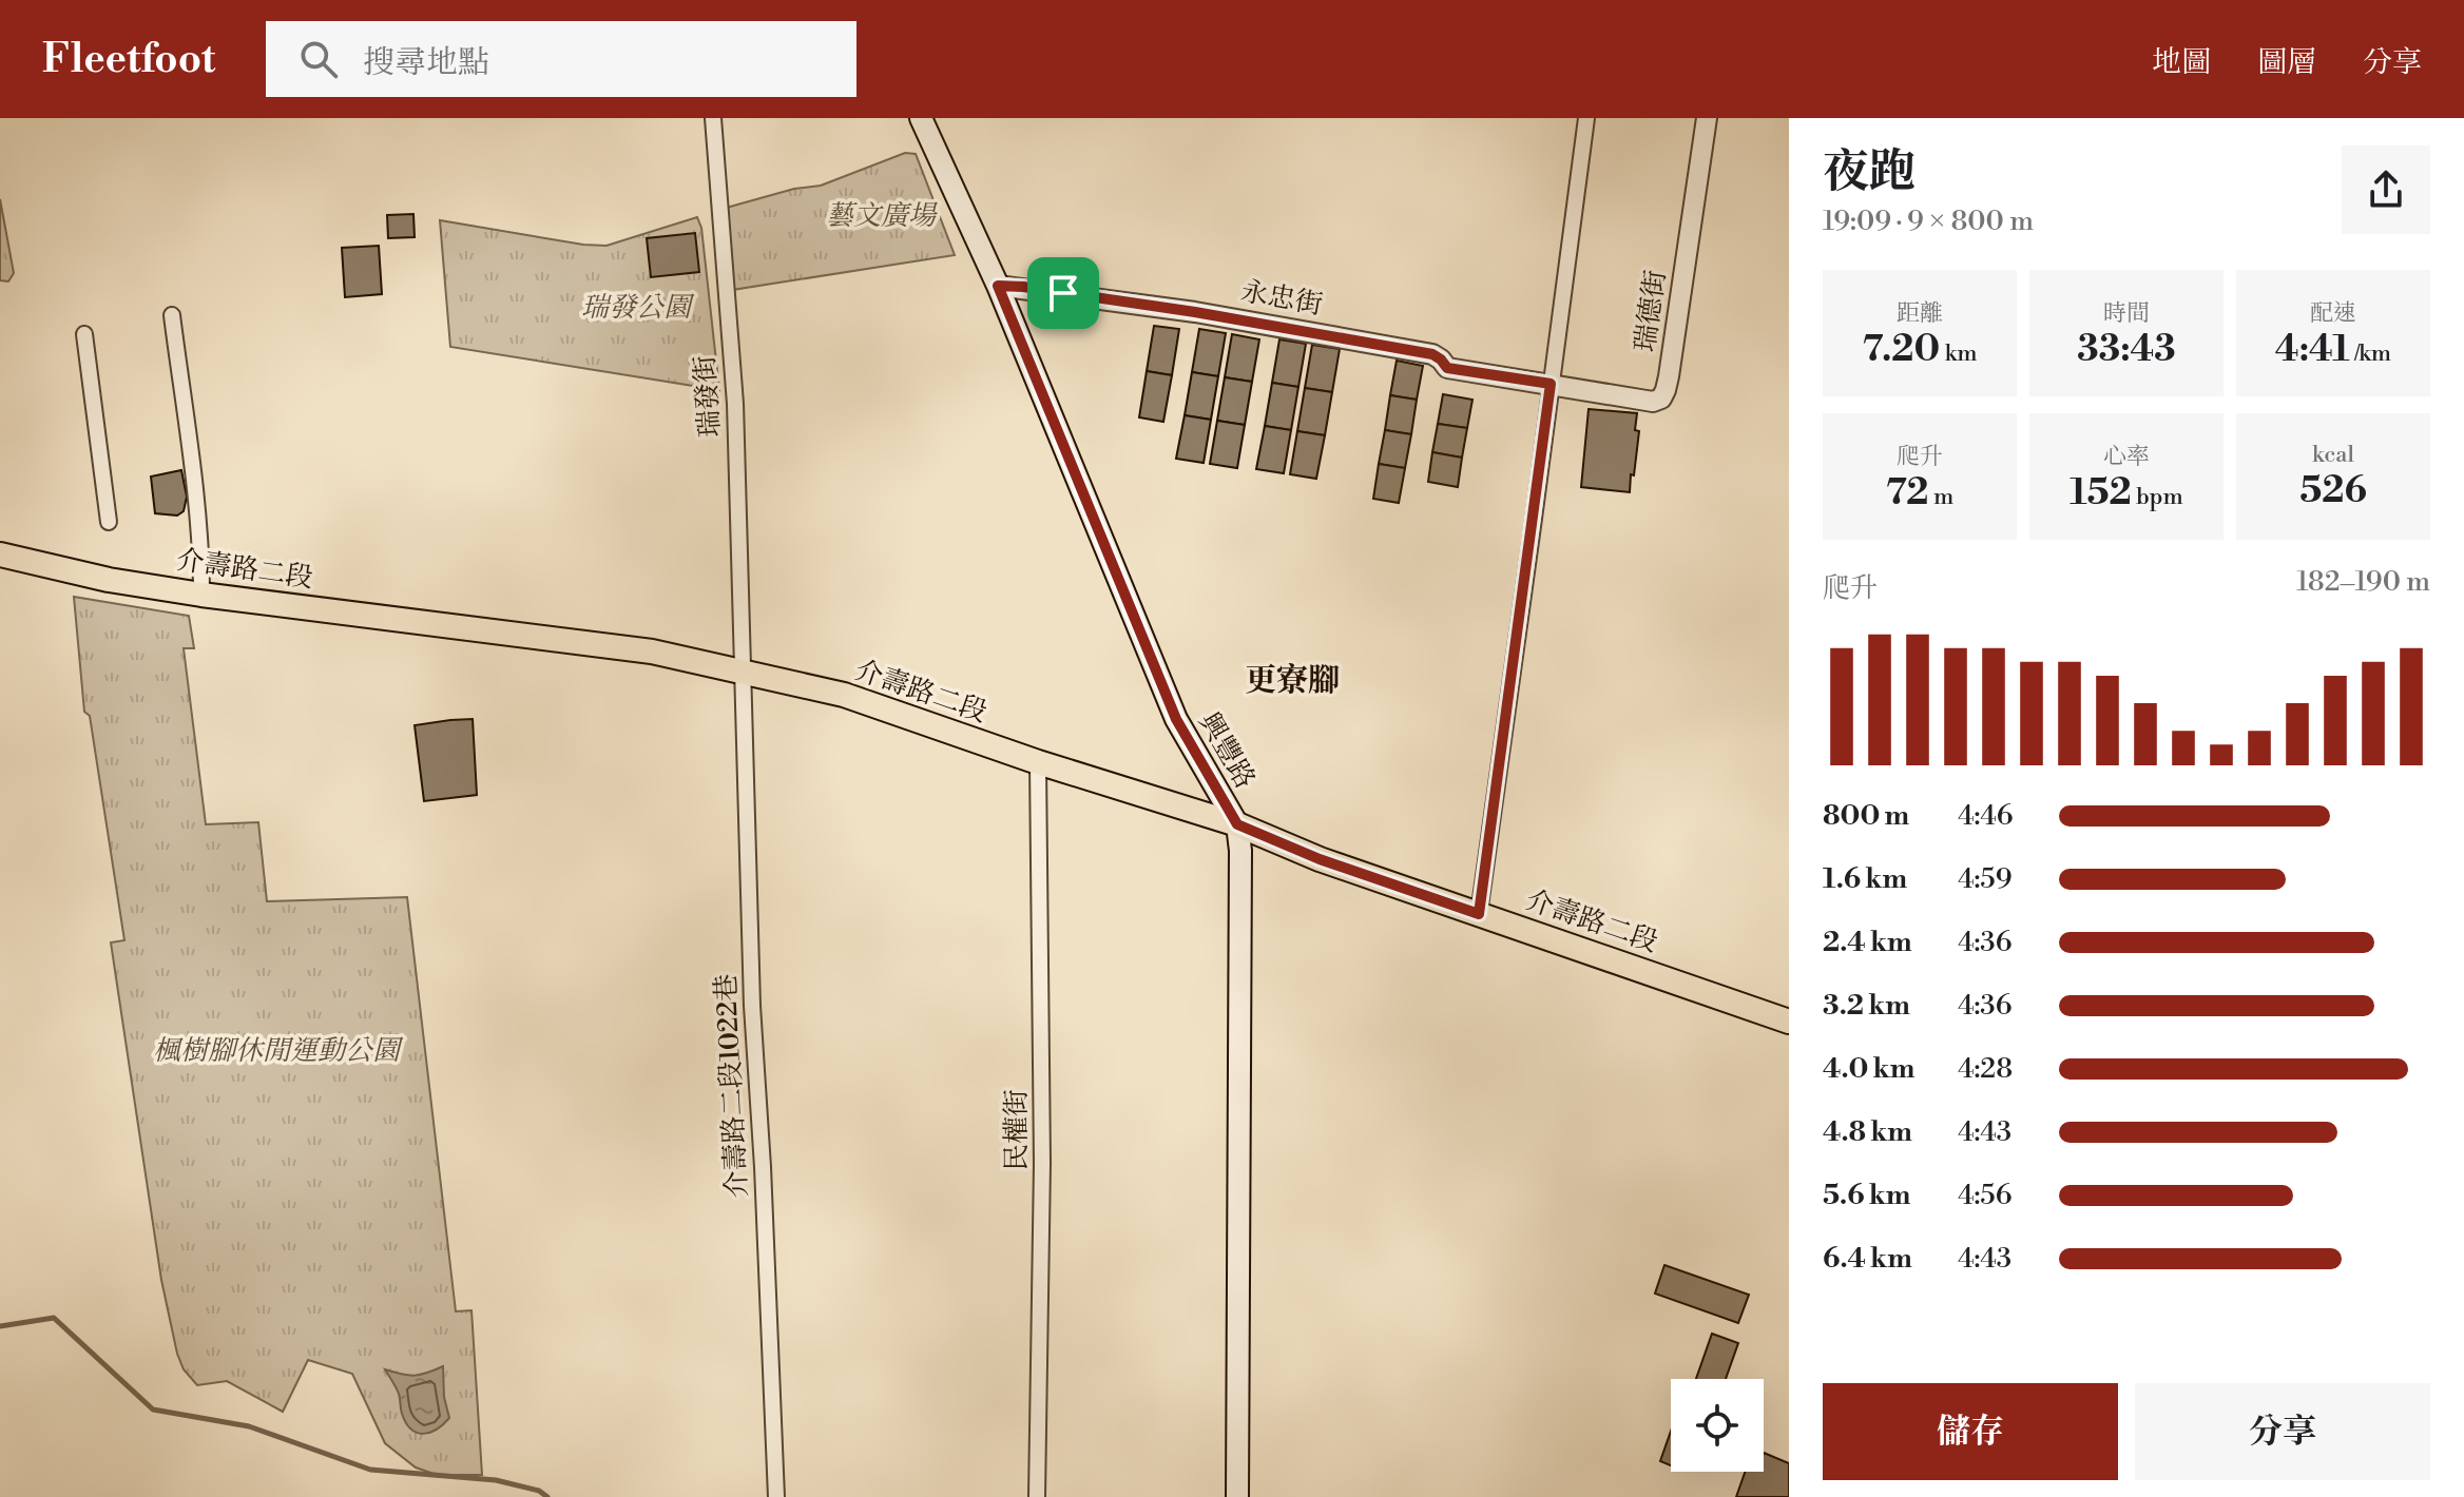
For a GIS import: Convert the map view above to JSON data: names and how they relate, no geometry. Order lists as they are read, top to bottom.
{
  "streets": {
    "main road": ["介壽路二段", "興豐路"],
    "street": [
      "永忠街",
      "瑞德街",
      "瑞發街",
      "介壽路二段1022巷",
      "民權街"
    ]
  },
  "crossings": [
    ["永忠街", "瑞德街"],
    ["永忠街", "興豐路"],
    ["瑞發街", "介壽路二段"],
    ["瑞發街", "介壽路二段1022巷"],
    ["介壽路二段", "興豐路"],
    ["介壽路二段", "介壽路二段1022巷"],
    ["介壽路二段", "民權街"]
  ],
  "districts": ["更寮腳"],
  "parks": ["藝文廣場", "瑞發公園", "楓樹腳休閒運動公園"],
  "page": {
    "header": "Fleetfoot",
    "search": "搜尋地點",
    "nav": ["地圖", "圖層", "分享"],
    "heading": ["夜跑", "19:09 · 9 × 800 m"],
    "stats": [
      ["距離", "7.20 km"],
      ["時間", "33:43"],
      ["配速", "4:41 /km"],
      ["爬升", "72 m"],
      ["心率", "152 bpm"],
      ["kcal", "526"]
    ],
    "chart": ["爬升", "182–190 m"],
    "list": [
      {
        "name": "800 m",
        "note": "4:46"
      },
      {
        "name": "1.6 km",
        "note": "4:59"
      },
      {
        "name": "2.4 km",
        "note": "4:36"
      },
      {
        "name": "3.2 km",
        "note": "4:36"
      },
      {
        "name": "4.0 km",
        "note": "4:28"
      },
      {
        "name": "4.8 km",
        "note": "4:43"
      },
      {
        "name": "5.6 km",
        "note": "4:56"
      },
      {
        "name": "6.4 km",
        "note": "4:43"
      }
    ],
    "buttons": ["儲存", "分享"]
  }
}
